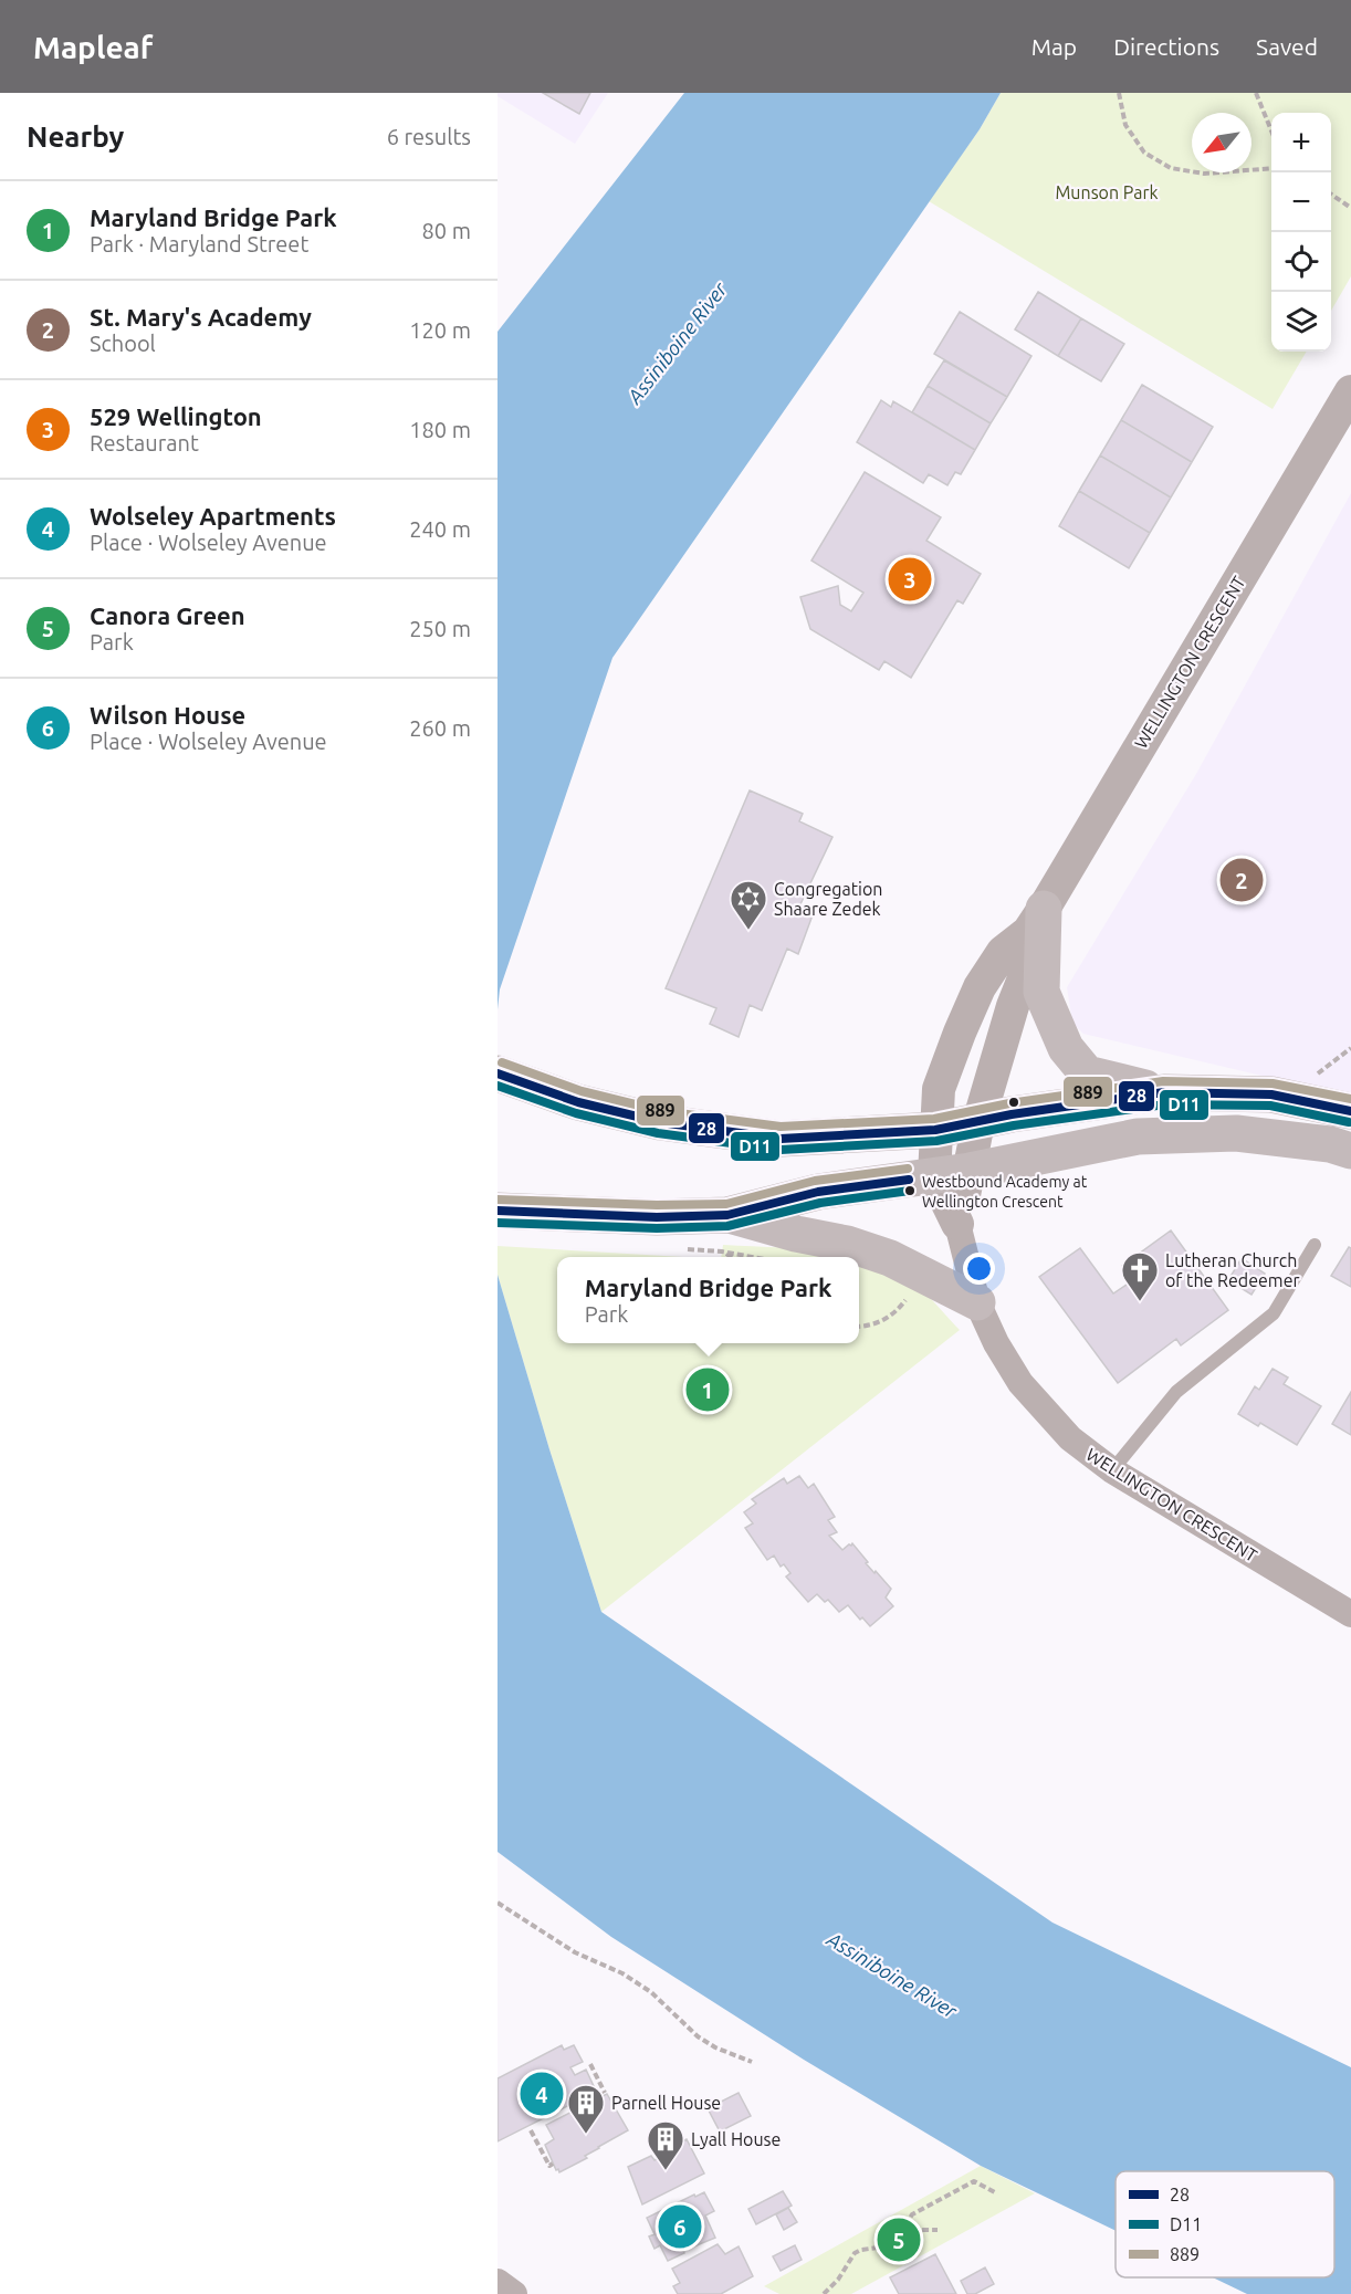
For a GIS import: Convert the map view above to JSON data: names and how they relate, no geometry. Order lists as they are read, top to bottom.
{
  "streets": {
    "street": ["WELLINGTON CRESCENT"]
  },
  "water": ["Assiniboine River"],
  "parks": ["Munson Park"],
  "places": {
    "synagogue": ["Congregation Shaare Zedek"],
    "other": ["Westbound Academy at Wellington Crescent"],
    "church": ["Lutheran Church of the Redeemer"],
    "building": ["Parnell House", "Lyall House"]
  },
  "lines": ["transit line 889", "transit line 28", "transit line D11"],
  "legend": ["28", "D11", "889"],
  "north": "bottom left",
  "page": {
    "header": "Mapleaf",
    "nav": ["Map", "Directions", "Saved"],
    "heading": ["Nearby", "6 results"],
    "map_buttons": ["+", "−"],
    "list": [
      {
        "mark": "1",
        "name": "Maryland Bridge Park",
        "note": "Park · Maryland Street",
        "value": "80 m"
      },
      {
        "mark": "2",
        "name": "St. Mary's Academy",
        "note": "School",
        "value": "120 m"
      },
      {
        "mark": "3",
        "name": "529 Wellington",
        "note": "Restaurant",
        "value": "180 m"
      },
      {
        "mark": "4",
        "name": "Wolseley Apartments",
        "note": "Place · Wolseley Avenue",
        "value": "240 m"
      },
      {
        "mark": "5",
        "name": "Canora Green",
        "note": "Park",
        "value": "250 m"
      },
      {
        "mark": "6",
        "name": "Wilson House",
        "note": "Place · Wolseley Avenue",
        "value": "260 m"
      }
    ],
    "pins": [
      "3",
      "2",
      "1",
      "4",
      "6",
      "5"
    ],
    "popup": ["Maryland Bridge Park", "Park"]
  }
}
